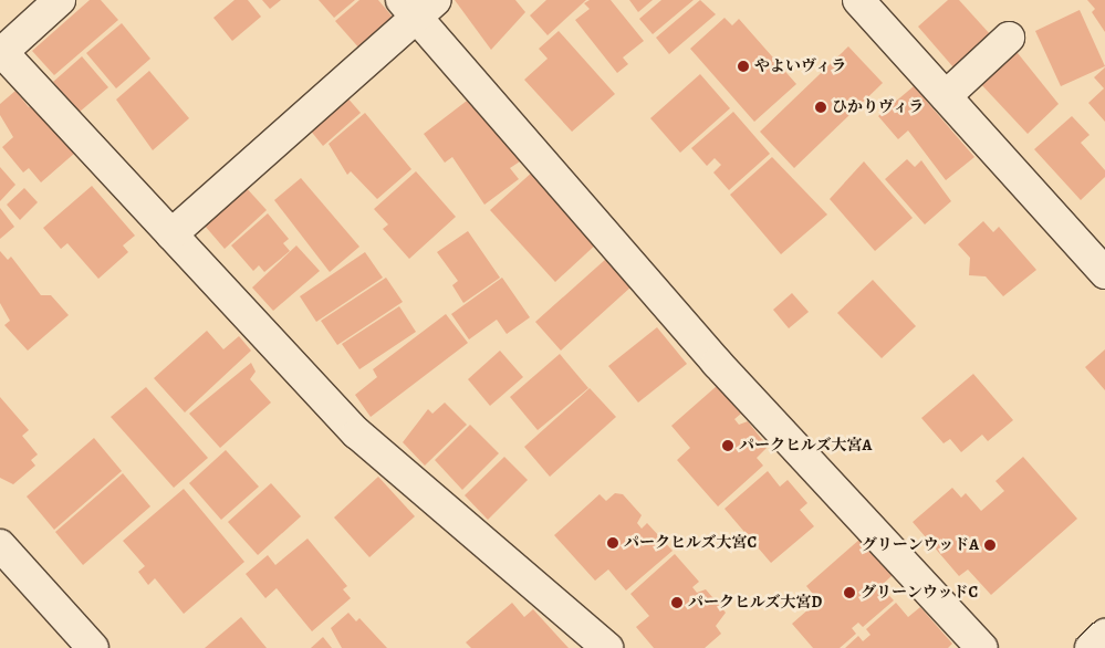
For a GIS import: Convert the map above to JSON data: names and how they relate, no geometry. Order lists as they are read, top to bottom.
{
  "places": [
    "やよいヴィラ",
    "ひかりヴィラ",
    "パークヒルズ大宮A",
    "パークヒルズ大宮C",
    "グリーンウッドA",
    "グリーンウッドC",
    "パークヒルズ大宮D"
  ]
}
